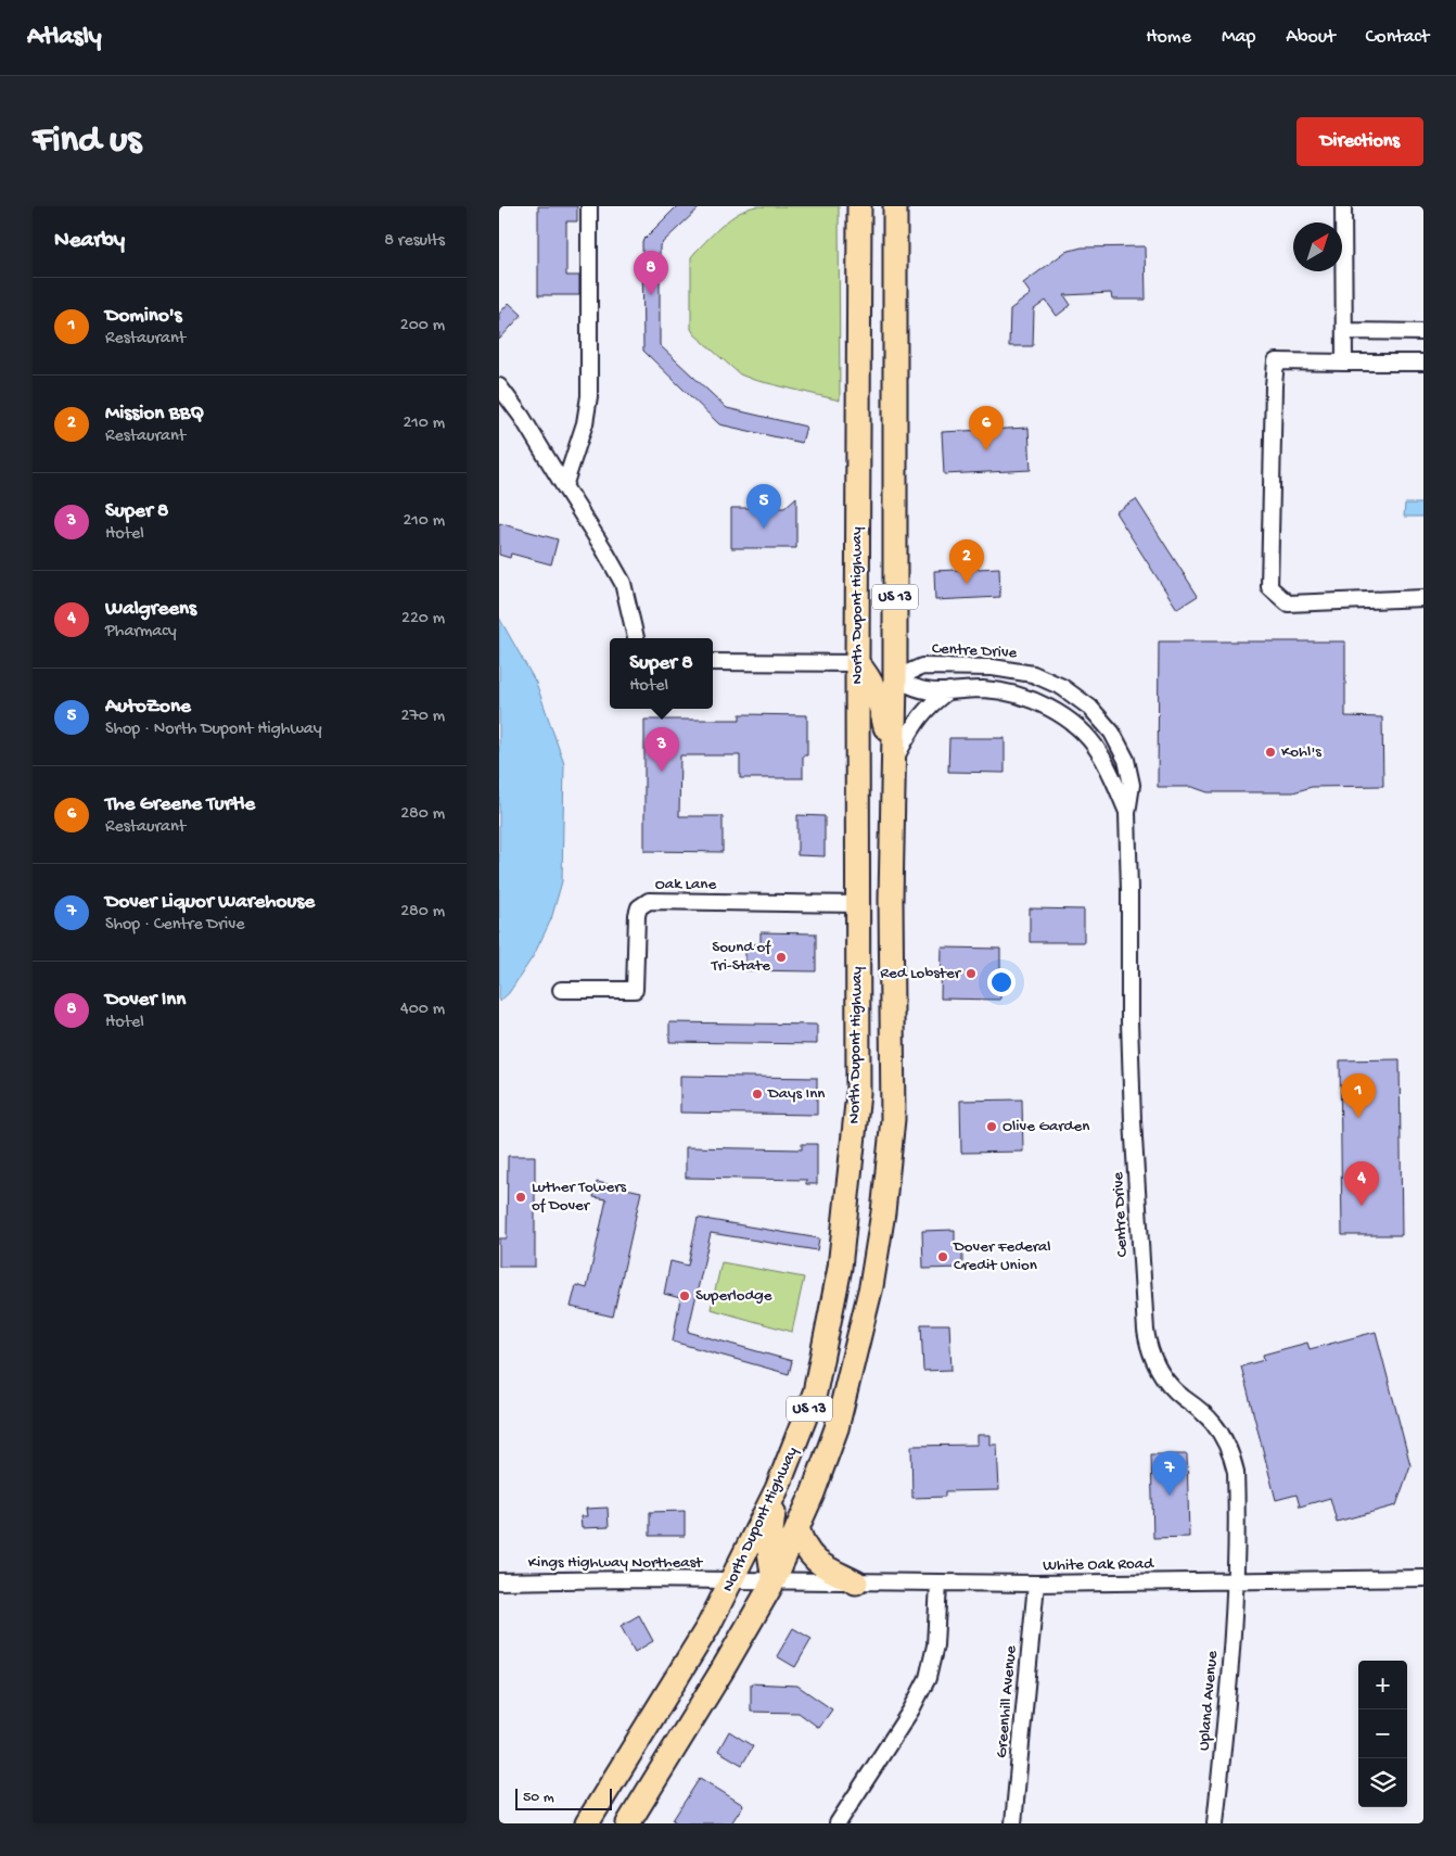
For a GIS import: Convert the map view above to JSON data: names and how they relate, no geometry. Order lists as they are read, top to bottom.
{
  "streets": {
    "highway": ["US 13", "North Dupont Highway"],
    "street": [
      "Centre Drive",
      "Oak Lane",
      "Kings Highway Northeast",
      "White Oak Road",
      "Upland Avenue",
      "Greenhill Avenue"
    ]
  },
  "crossings": [
    ["North Dupont Highway", "Centre Drive"],
    ["North Dupont Highway", "Oak Lane"],
    ["North Dupont Highway", "Kings Highway Northeast"],
    ["North Dupont Highway", "White Oak Road"],
    ["Centre Drive", "White Oak Road"],
    ["Centre Drive", "Upland Avenue"],
    ["Kings Highway Northeast", "White Oak Road"],
    ["White Oak Road", "Upland Avenue"],
    ["White Oak Road", "Greenhill Avenue"]
  ],
  "places": [
    "Kohl's",
    "Sound of Tri-State",
    "Red Lobster",
    "Days Inn",
    "Olive Garden",
    "Luther Towers of Dover",
    "Dover Federal Credit Union",
    "Superlodge"
  ],
  "scale_bar": "50 m",
  "north": "top right",
  "page": {
    "header": "Atlasly",
    "nav": [
      "Home",
      "Map",
      "About",
      "Contact"
    ],
    "buttons": "Directions",
    "title": "Find us",
    "heading": ["Nearby", "8 results"],
    "pins": [
      "8",
      "6",
      "5",
      "2",
      "3",
      "1",
      "4",
      "7"
    ],
    "list": [
      {
        "mark": "1",
        "name": "Domino's",
        "note": "Restaurant",
        "value": "200 m"
      },
      {
        "mark": "2",
        "name": "Mission BBQ",
        "note": "Restaurant",
        "value": "210 m"
      },
      {
        "mark": "3",
        "name": "Super 8",
        "note": "Hotel",
        "value": "210 m"
      },
      {
        "mark": "4",
        "name": "Walgreens",
        "note": "Pharmacy",
        "value": "220 m"
      },
      {
        "mark": "5",
        "name": "AutoZone",
        "note": "Shop · North Dupont Highway",
        "value": "270 m"
      },
      {
        "mark": "6",
        "name": "The Greene Turtle",
        "note": "Restaurant",
        "value": "280 m"
      },
      {
        "mark": "7",
        "name": "Dover Liquor Warehouse",
        "note": "Shop · Centre Drive",
        "value": "280 m"
      },
      {
        "mark": "8",
        "name": "Dover Inn",
        "note": "Hotel",
        "value": "400 m"
      }
    ],
    "popup": ["Super 8", "Hotel"],
    "map_buttons": ["+", "−"],
    "scale": "50 m"
  }
}
